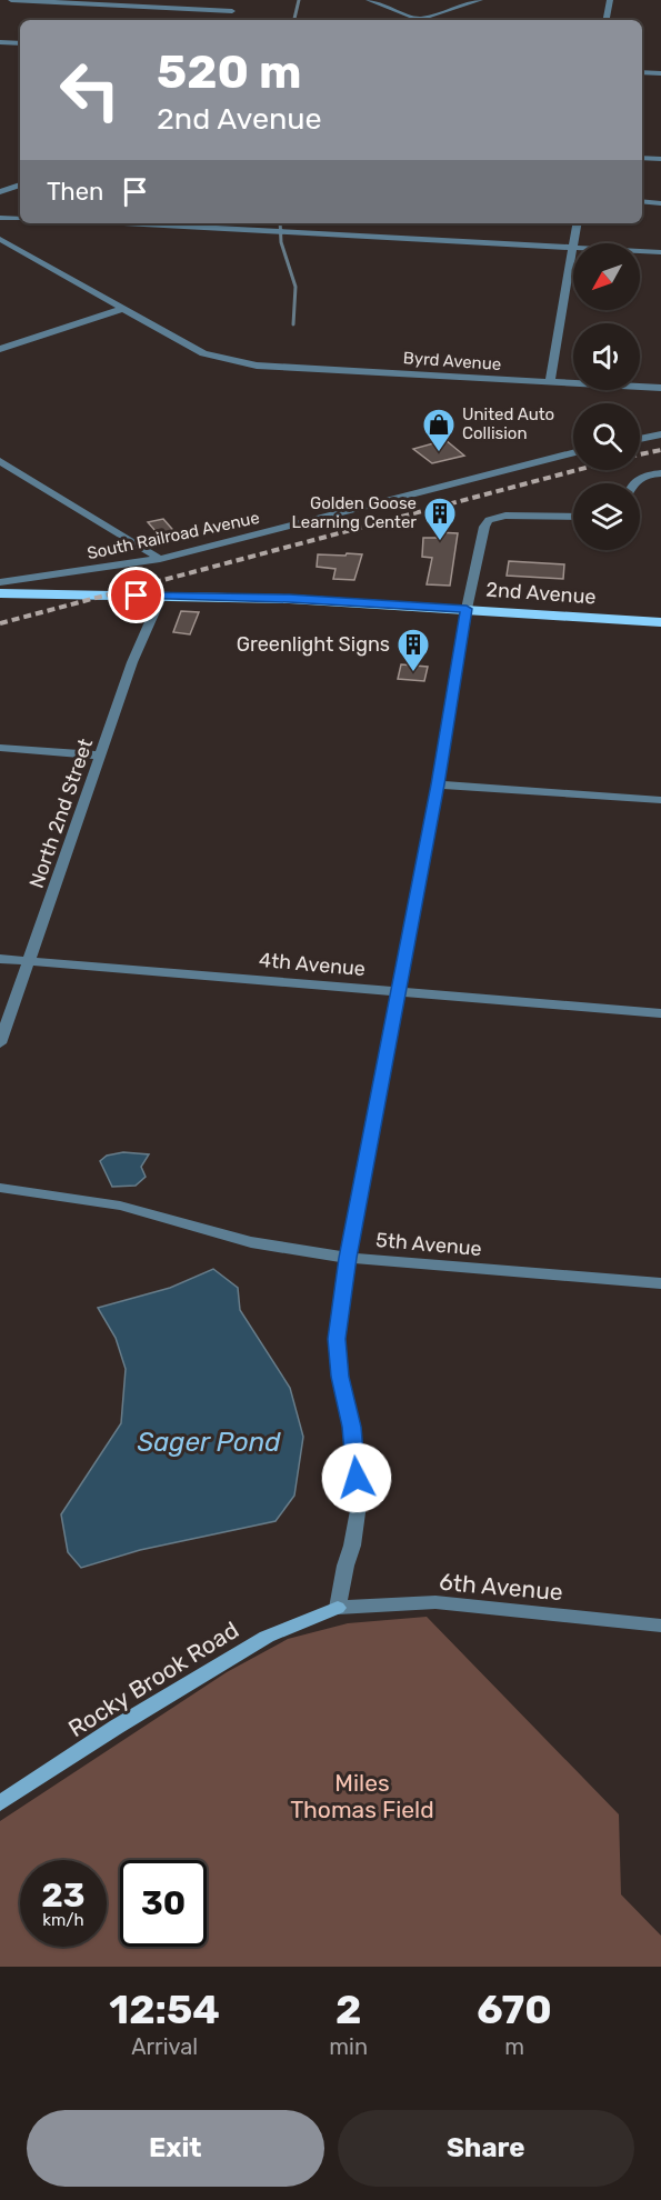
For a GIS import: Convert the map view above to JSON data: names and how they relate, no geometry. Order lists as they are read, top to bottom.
{
  "streets": {
    "main road": ["2nd Avenue"],
    "street": [
      "Byrd Avenue",
      "South Railroad Avenue",
      "North 2nd Street",
      "4th Avenue",
      "5th Avenue",
      "6th Avenue",
      "Rocky Brook Road"
    ]
  },
  "crossings": [
    ["2nd Avenue", "North 2nd Street"],
    ["North 2nd Street", "4th Avenue"],
    ["6th Avenue", "Rocky Brook Road"]
  ],
  "water": ["Sager Pond"],
  "parks": ["Miles Thomas Field"],
  "places": {
    "shop": ["United Auto Collision"],
    "building": ["Golden Goose Learning Center", "Greenlight Signs"]
  },
  "north": "bottom left",
  "page": {
    "turn": ["520 m", "2nd Avenue"],
    "then": "Then",
    "speed": "23 km/h",
    "limit": "30",
    "eta": [
      "12:54",
      "Arrival",
      "2",
      "min",
      "670",
      "m"
    ],
    "buttons": ["Exit", "Share"]
  }
}
